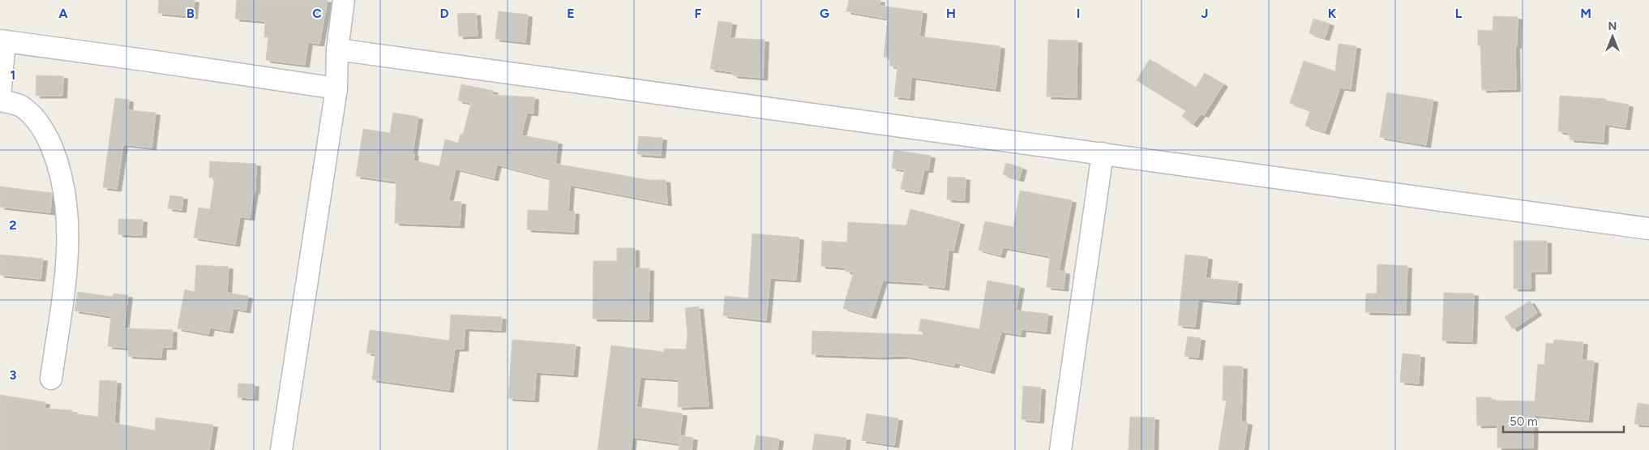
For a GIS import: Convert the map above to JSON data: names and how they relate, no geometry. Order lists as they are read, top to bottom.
{
  "scale_bar": "50 m",
  "north": "top",
  "grid": {
    "columns": [
      "A",
      "B",
      "C",
      "D",
      "E",
      "F",
      "G",
      "H",
      "I",
      "J",
      "K",
      "L",
      "M"
    ],
    "rows": ["1", "2", "3"]
  }
}
